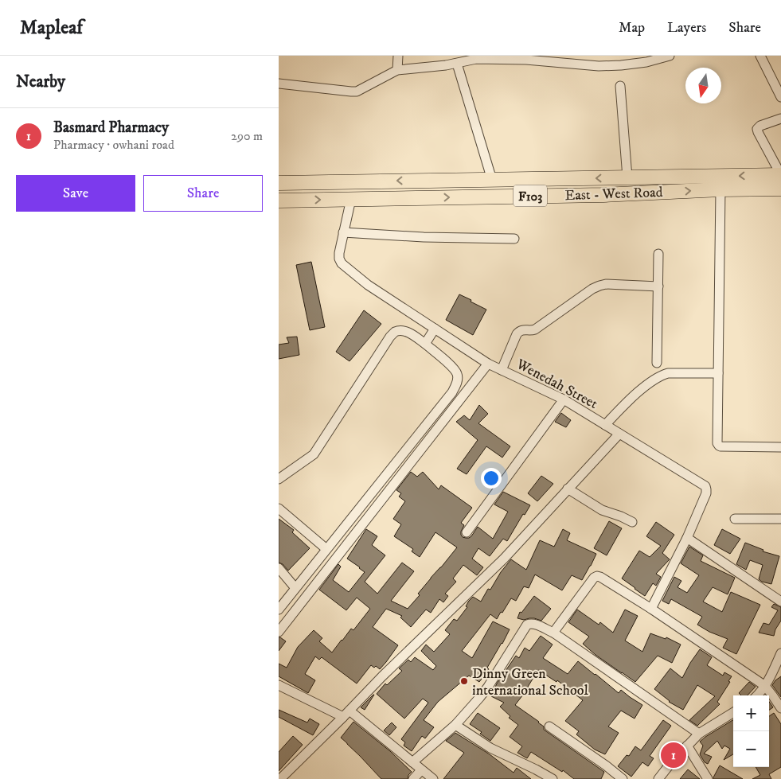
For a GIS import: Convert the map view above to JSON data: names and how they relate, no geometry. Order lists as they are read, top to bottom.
{
  "streets": {
    "main road": ["East - West Road", "F103"],
    "street": ["Wenedah Street"]
  },
  "crossings": [
    ["East - West Road", "Wenedah Street"]
  ],
  "places": ["Dinny Green international School"],
  "north": "bottom",
  "page": {
    "header": "Mapleaf",
    "nav": ["Map", "Layers", "Share"],
    "heading": "Nearby",
    "list": [
      {
        "mark": "1",
        "name": "Basmard Pharmacy",
        "note": "Pharmacy · owhani road",
        "value": "290 m"
      }
    ],
    "buttons": ["Save", "Share"],
    "map_buttons": ["+", "−"],
    "pins": "1"
  }
}
